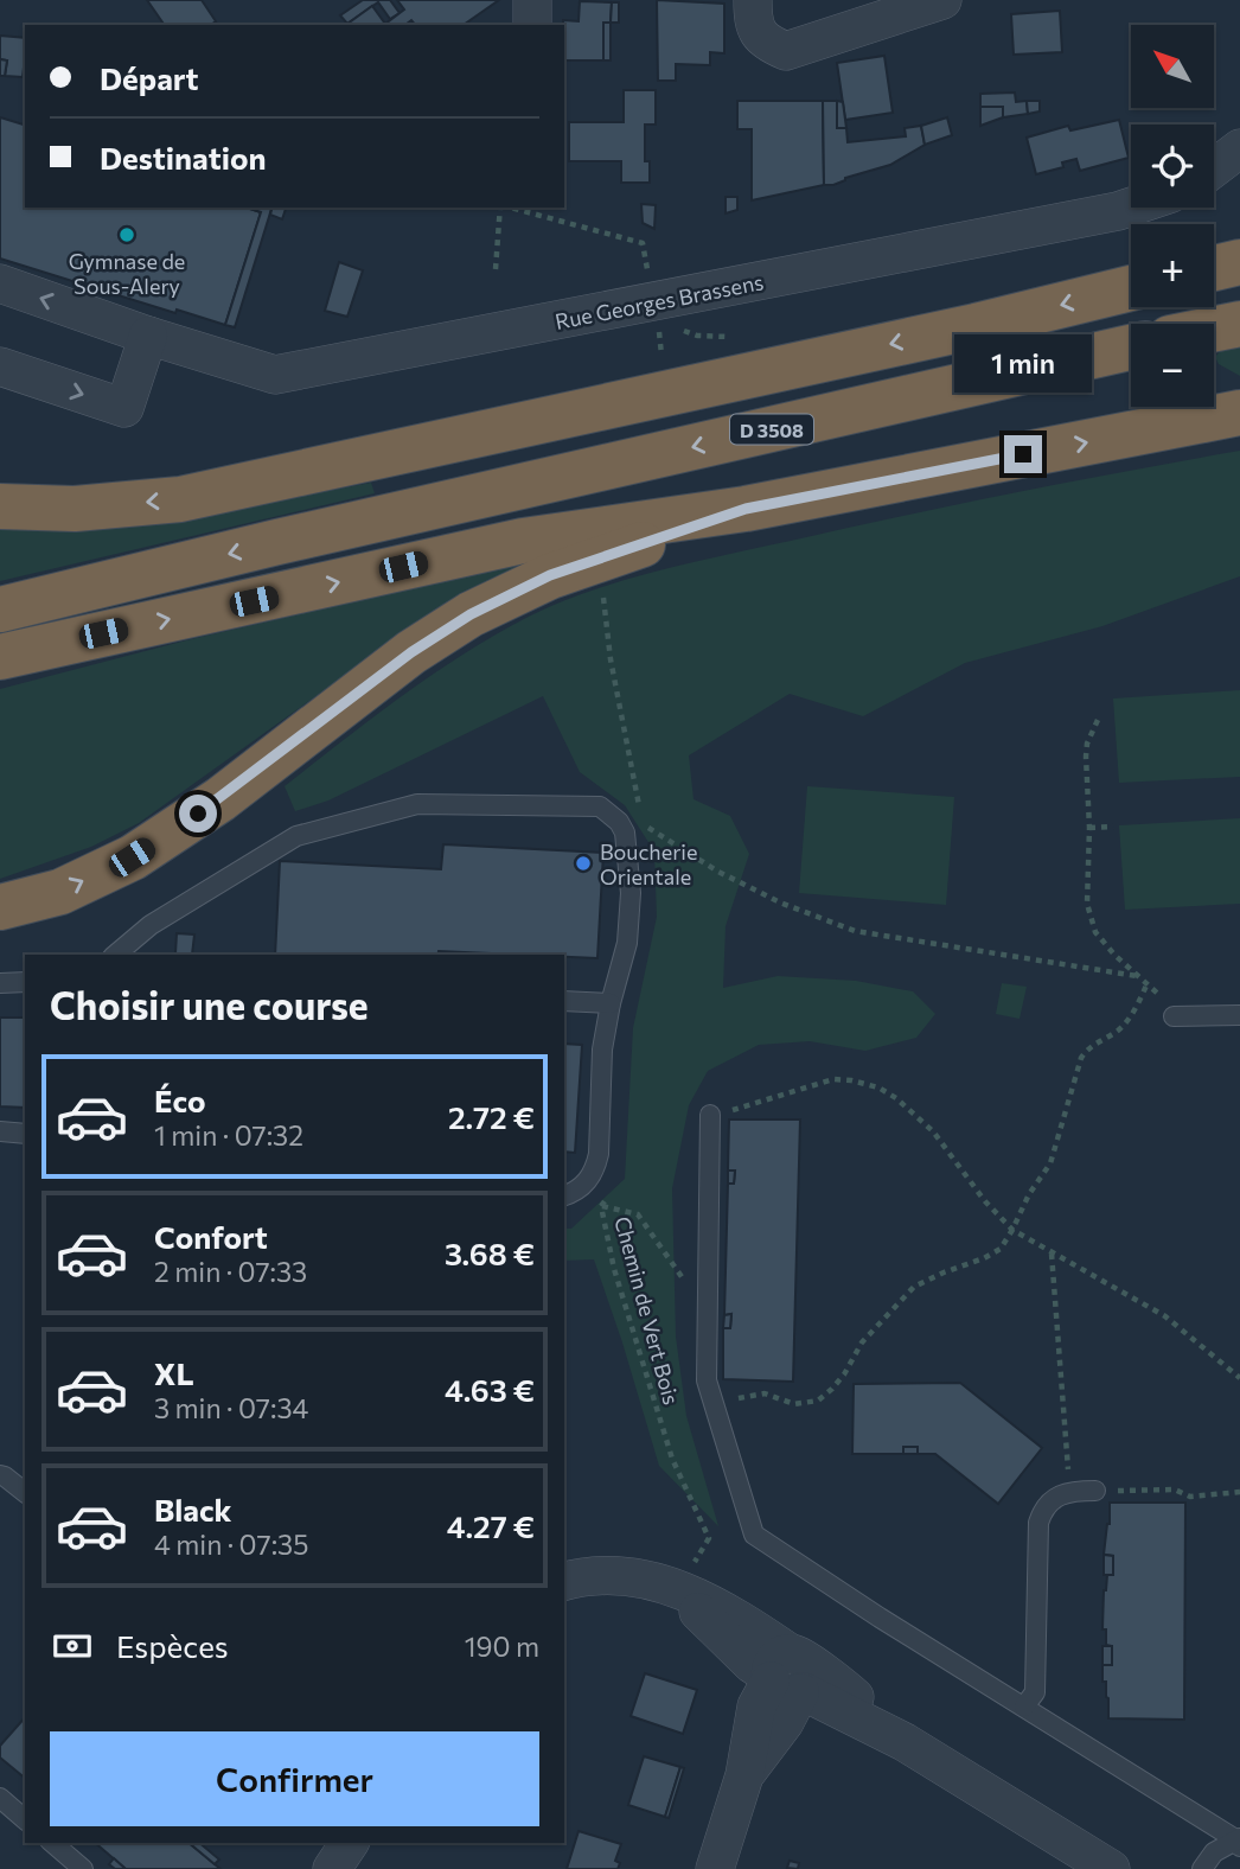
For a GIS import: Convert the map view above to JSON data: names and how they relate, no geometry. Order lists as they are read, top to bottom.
{
  "streets": {
    "highway": ["D 3508"],
    "street": ["Rue Georges Brassens"],
    "path": ["Chemin de Vert Bois"]
  },
  "places": ["Gymnase de Sous-Alery", "Boucherie Orientale"],
  "north": "top left",
  "page": {
    "map_buttons": ["+", "−"],
    "banner": ["Départ", "Destination"],
    "bubble": "1 min",
    "heading": "Choisir une course",
    "list": [
      {
        "name": "Éco",
        "note": "1 min · 07:32",
        "value": "2.72 €"
      },
      {
        "name": "Confort",
        "note": "2 min · 07:33",
        "value": "3.68 €"
      },
      {
        "name": "XL",
        "note": "3 min · 07:34",
        "value": "4.63 €"
      },
      {
        "name": "Black",
        "note": "4 min · 07:35",
        "value": "4.27 €"
      }
    ],
    "pay": ["Espèces", "190 m"],
    "buttons": "Confirmer"
  }
}
